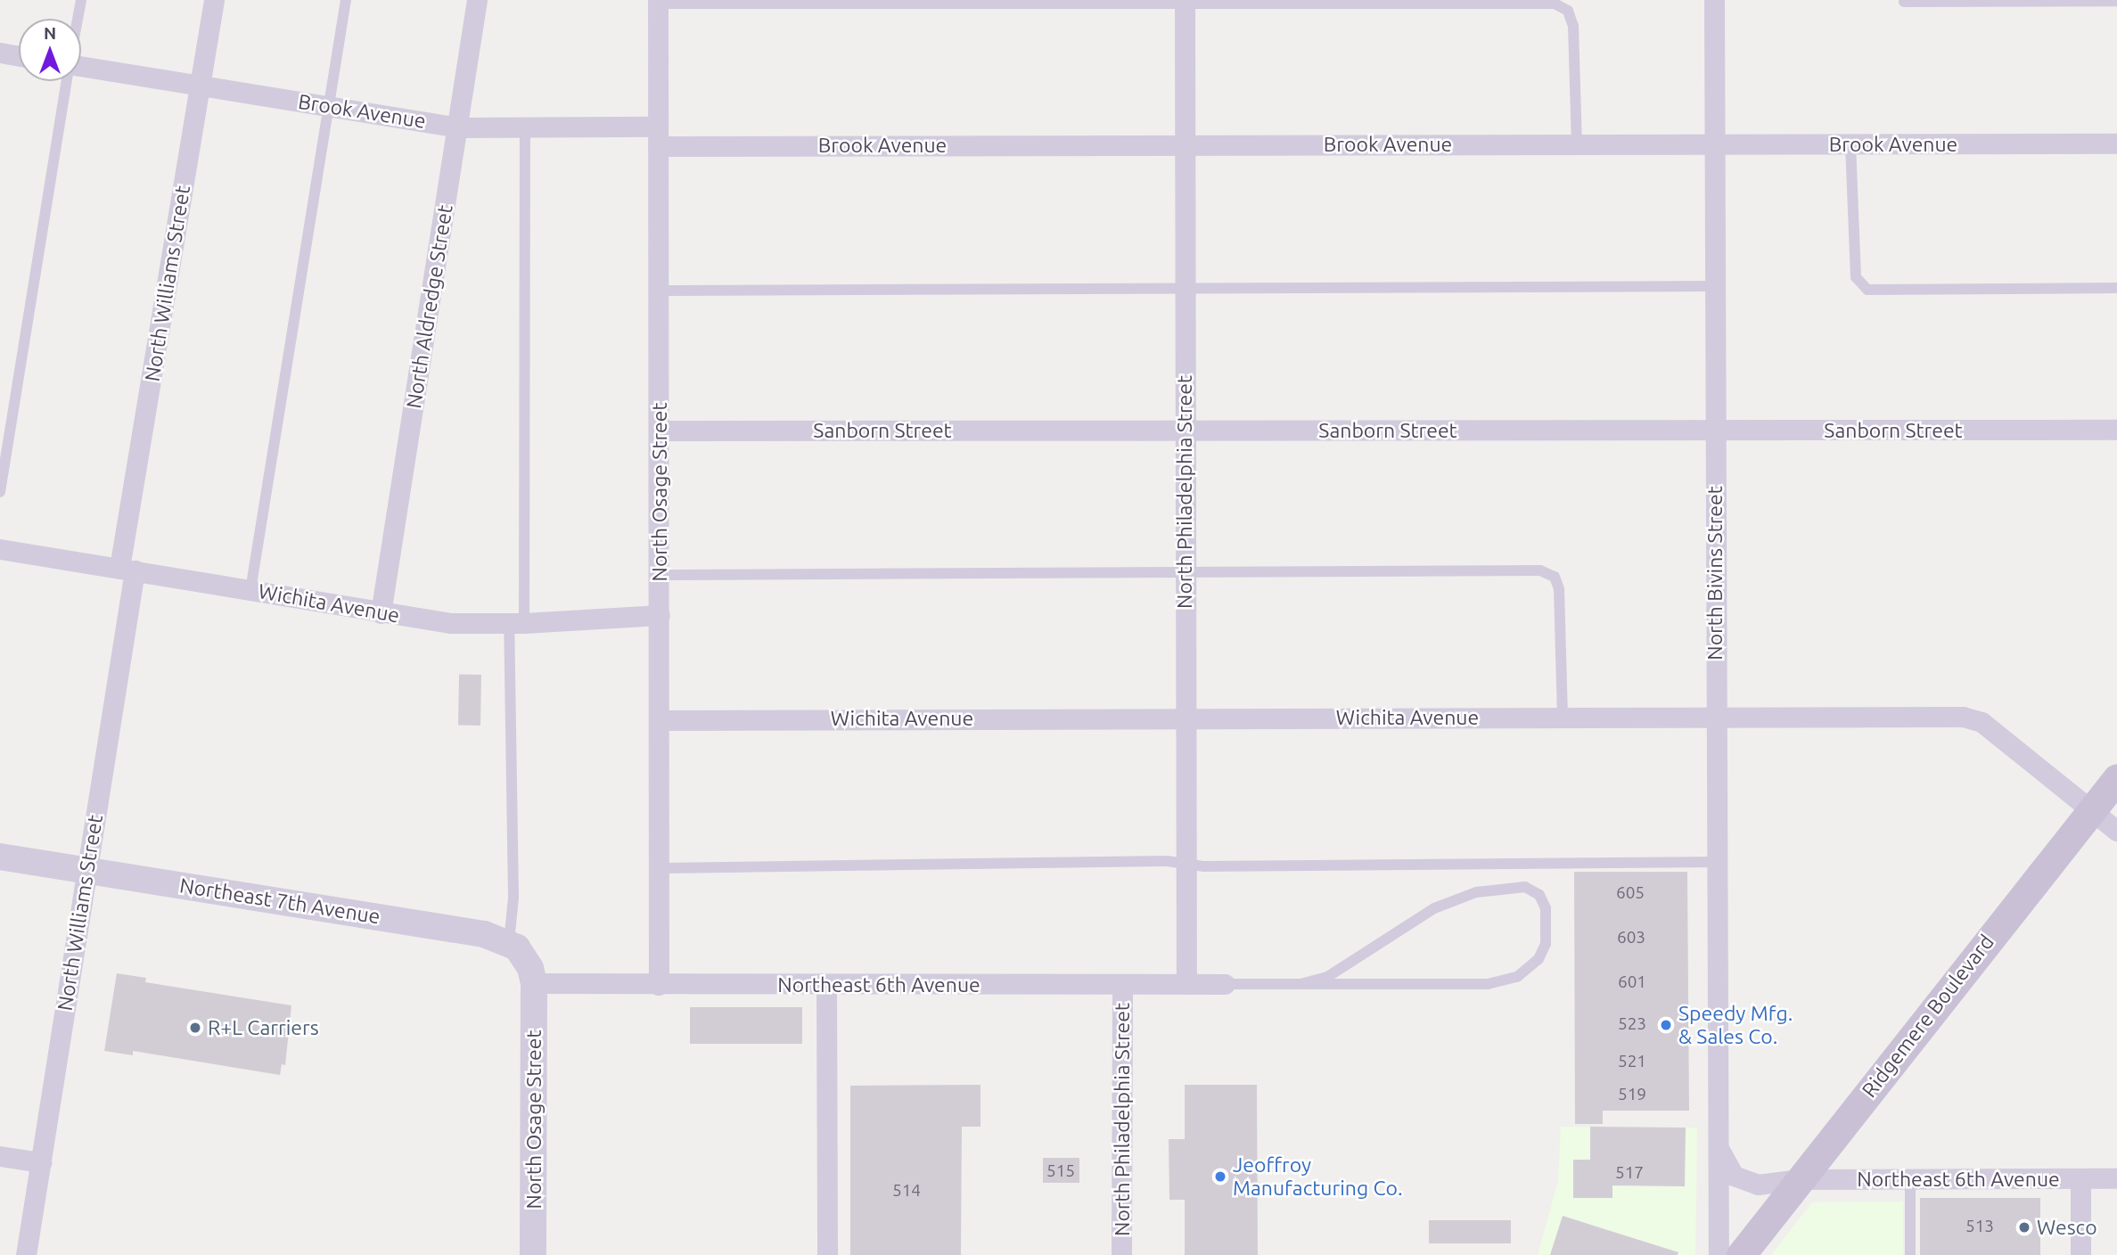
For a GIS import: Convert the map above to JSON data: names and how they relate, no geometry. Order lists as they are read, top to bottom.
{
  "streets": {
    "main road": ["Ridgemere Boulevard"],
    "street": [
      "Brook Avenue",
      "North Williams Street",
      "North Aldredge Street",
      "Sanborn Street",
      "North Osage Street",
      "North Philadelphia Street",
      "North Bivins Street",
      "Wichita Avenue",
      "Northeast 7th Avenue",
      "Northeast 6th Avenue"
    ]
  },
  "crossings": [
    ["Brook Avenue", "North Williams Street"],
    ["Brook Avenue", "North Aldredge Street"],
    ["Brook Avenue", "North Osage Street"],
    ["Brook Avenue", "North Philadelphia Street"],
    ["Brook Avenue", "North Bivins Street"],
    ["North Williams Street", "Wichita Avenue"],
    ["North Williams Street", "Northeast 7th Avenue"],
    ["North Aldredge Street", "Wichita Avenue"],
    ["Sanborn Street", "North Osage Street"],
    ["Sanborn Street", "North Philadelphia Street"],
    ["Sanborn Street", "North Bivins Street"],
    ["North Osage Street", "Wichita Avenue"],
    ["North Osage Street", "Northeast 6th Avenue"],
    ["North Philadelphia Street", "Wichita Avenue"],
    ["North Philadelphia Street", "Northeast 6th Avenue"],
    ["North Bivins Street", "Wichita Avenue"],
    ["North Bivins Street", "Northeast 6th Avenue"],
    ["North Bivins Street", "Ridgemere Boulevard"],
    ["Wichita Avenue", "Ridgemere Boulevard"],
    ["Northeast 6th Avenue", "Ridgemere Boulevard"]
  ],
  "places": [
    "Speedy Mfg. & Sales Co.",
    "R+L Carriers",
    "Jeoffroy Manufacturing Co.",
    "Wesco"
  ],
  "house_numbers": [
    "605",
    "603",
    "601",
    "523",
    "521",
    "519",
    "515",
    "517",
    "514",
    "513"
  ],
  "north": "top"
}
